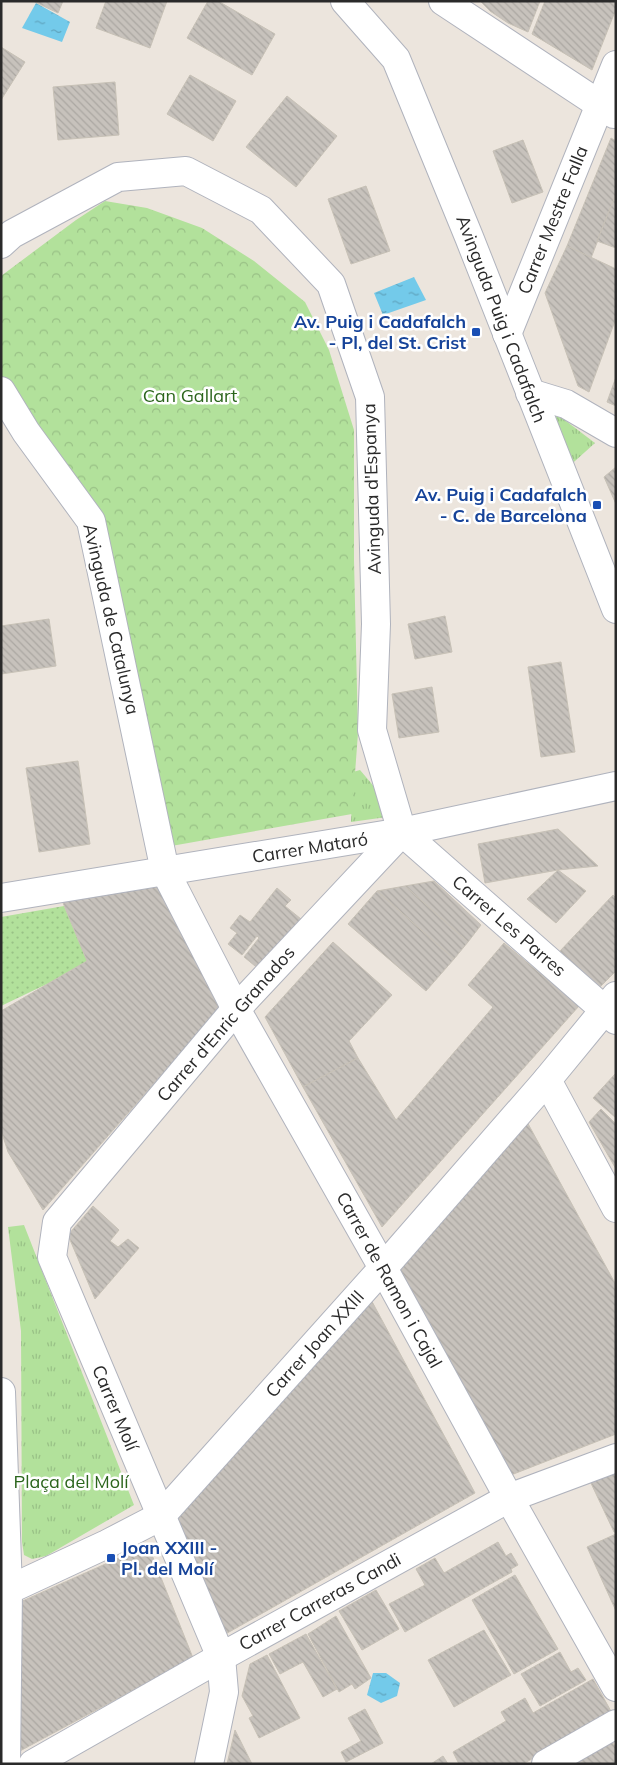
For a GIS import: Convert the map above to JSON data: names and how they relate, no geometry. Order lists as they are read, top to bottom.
{
  "streets": {
    "street": [
      "Carrer Mestre Falla",
      "Avinguda Puig i Cadafalch",
      "Avinguda d'Espanya",
      "Avinguda de Catalunya",
      "Carrer Mataró",
      "Carrer Les Parres",
      "Carrer d'Enric Granados",
      "Carrer de Ramon i Cajal",
      "Carrer Joan XXIII",
      "Carrer Molí",
      "Carrer Carreras Candi"
    ]
  },
  "crossings": [
    ["Carrer Mestre Falla", "Avinguda Puig i Cadafalch"],
    ["Avinguda d'Espanya", "Carrer Mataró"],
    ["Avinguda d'Espanya", "Carrer Les Parres"],
    ["Avinguda d'Espanya", "Carrer d'Enric Granados"],
    ["Avinguda de Catalunya", "Carrer Mataró"],
    ["Avinguda de Catalunya", "Carrer de Ramon i Cajal"],
    ["Carrer Mataró", "Carrer Les Parres"],
    ["Carrer Mataró", "Carrer d'Enric Granados"],
    ["Carrer Mataró", "Carrer de Ramon i Cajal"],
    ["Carrer Les Parres", "Carrer d'Enric Granados"],
    ["Carrer Les Parres", "Carrer Joan XXIII"],
    ["Carrer d'Enric Granados", "Carrer de Ramon i Cajal"],
    ["Carrer d'Enric Granados", "Carrer Molí"],
    ["Carrer de Ramon i Cajal", "Carrer Joan XXIII"],
    ["Carrer de Ramon i Cajal", "Carrer Carreras Candi"],
    ["Carrer Joan XXIII", "Carrer Molí"],
    ["Carrer Molí", "Carrer Carreras Candi"]
  ],
  "parks": ["Can Gallart", "Plaça del Molí"],
  "places": {
    "transit": ["Av. Puig i Cadafalch - Pl, del St. Crist", "Av. Puig i Cadafalch - C. de Barcelona", "Joan XXIII - Pl. del Molí"]
  }
}
